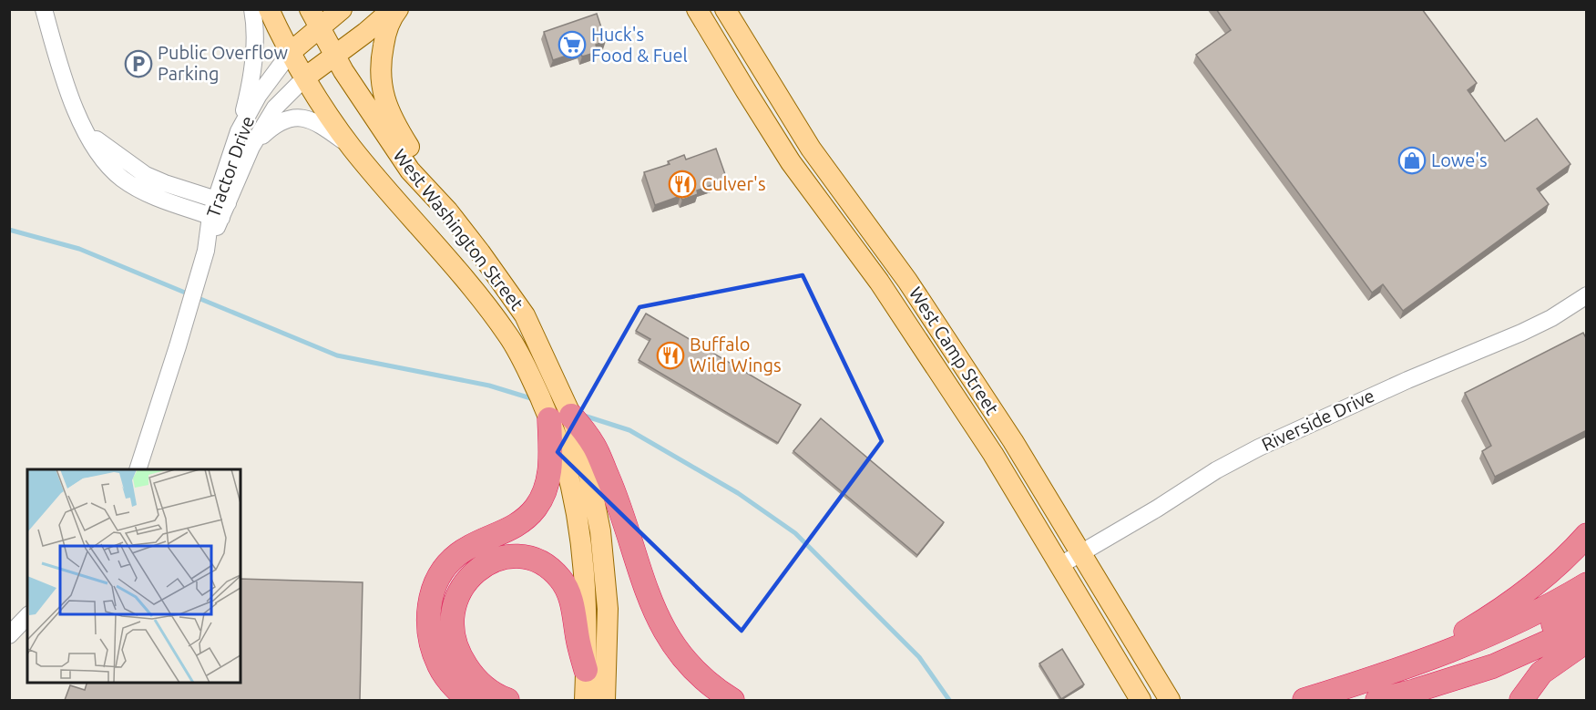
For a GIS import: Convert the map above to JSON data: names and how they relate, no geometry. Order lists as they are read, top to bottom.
{
  "streets": {
    "main road": ["Tractor Drive", "West Washington Street", "West Camp Street"],
    "street": ["Riverside Drive"]
  },
  "crossings": [
    ["Tractor Drive", "West Washington Street"],
    ["West Camp Street", "Riverside Drive"]
  ],
  "places": {
    "supermarket": ["Huck's Food & Fuel"],
    "parking": ["Public Overflow Parking"],
    "shop": ["Lowe's"],
    "restaurant": ["Culver's", "Buffalo Wild Wings"]
  }
}
